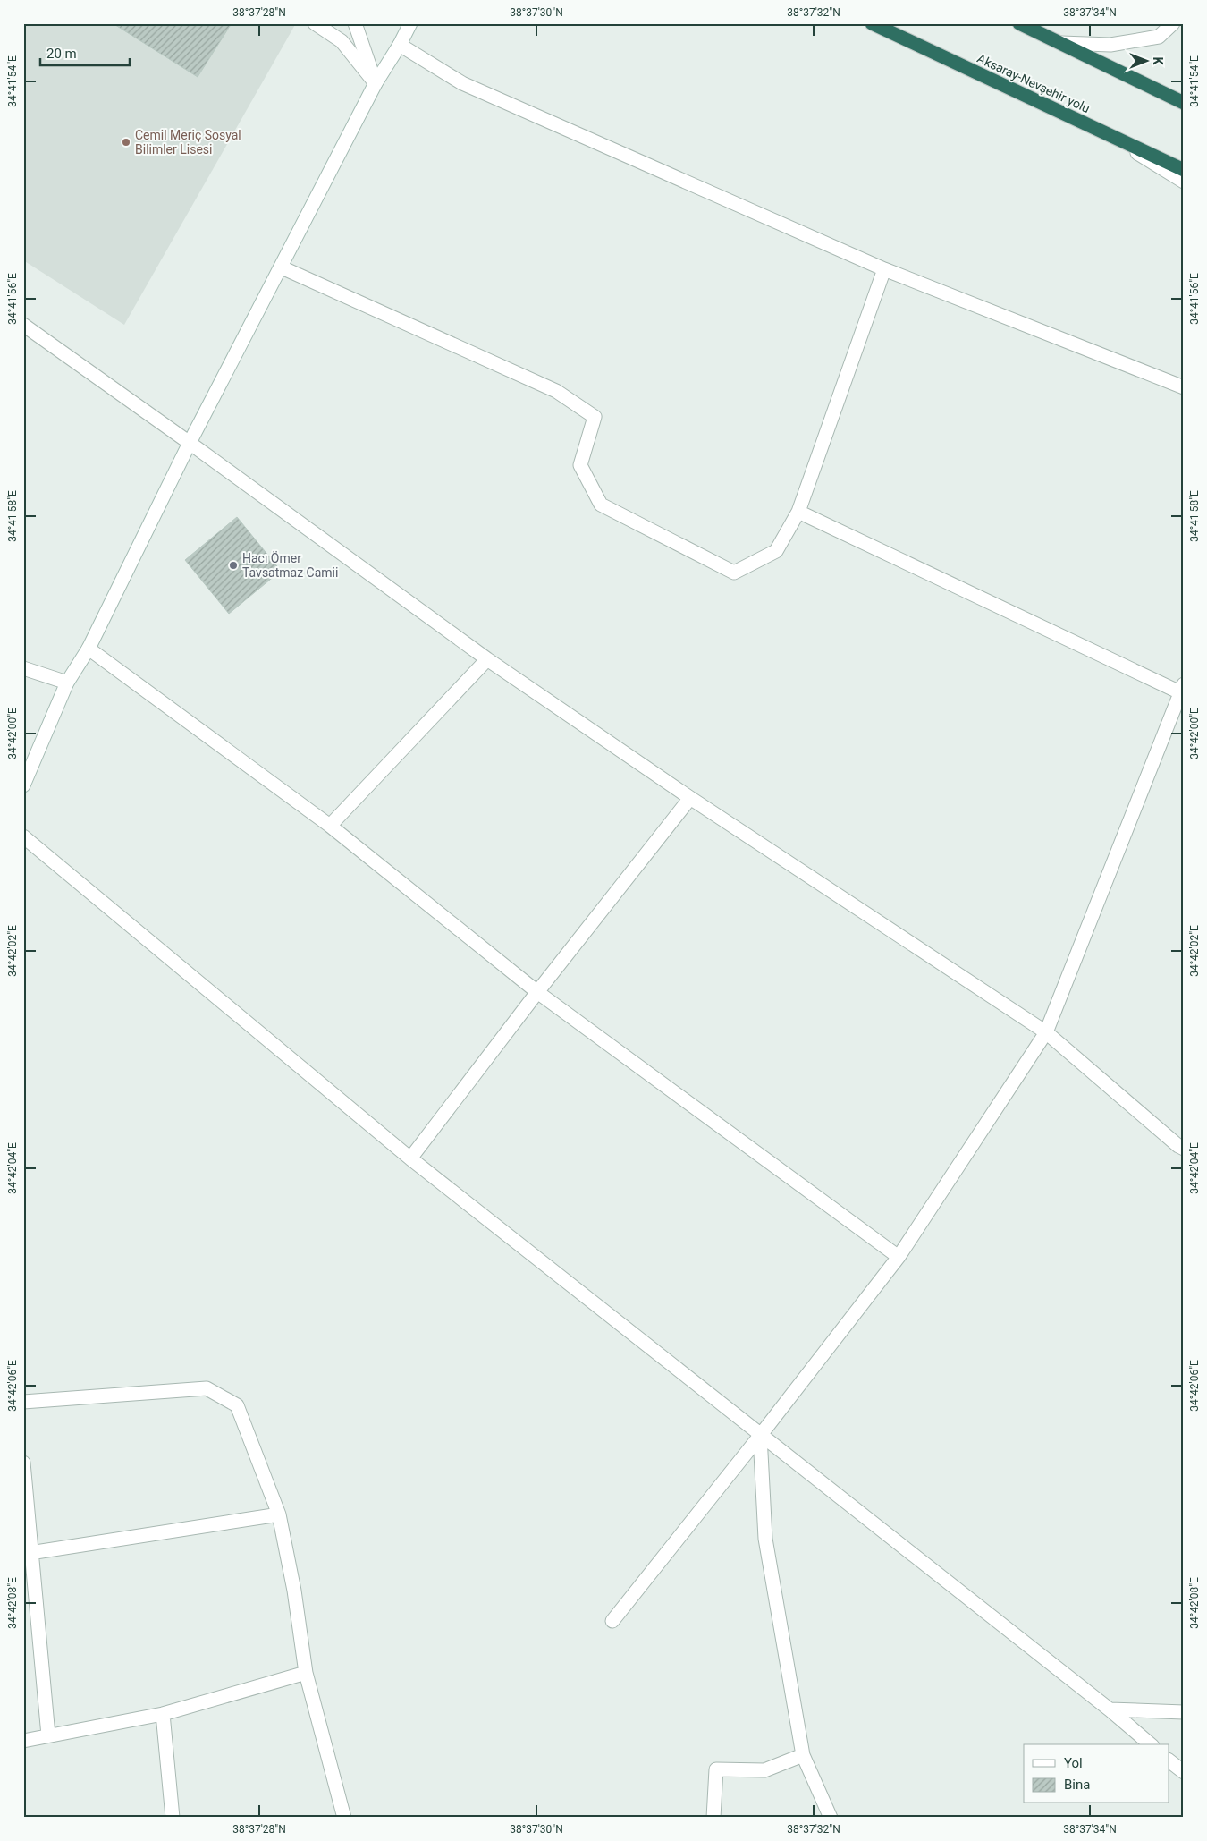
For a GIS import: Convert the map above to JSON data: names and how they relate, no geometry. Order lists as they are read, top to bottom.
{
  "streets": {
    "highway": ["Aksaray-Nevşehir yolu"]
  },
  "places": ["Cemil Meriç Sosyal Bilimler Lisesi", "Hacı Ömer Tavsatmaz Camii"],
  "legend": ["Yol", "Bina"],
  "scale_bar": "20 m",
  "north": "right",
  "coordinates": [
    "38°37'28\"N",
    "38°37'30\"N",
    "38°37'32\"N",
    "38°37'34\"N",
    "34°41'54\"E",
    "34°41'56\"E",
    "34°41'58\"E",
    "34°42'00\"E",
    "34°42'02\"E",
    "34°42'04\"E",
    "34°42'06\"E",
    "34°42'08\"E"
  ]
}
